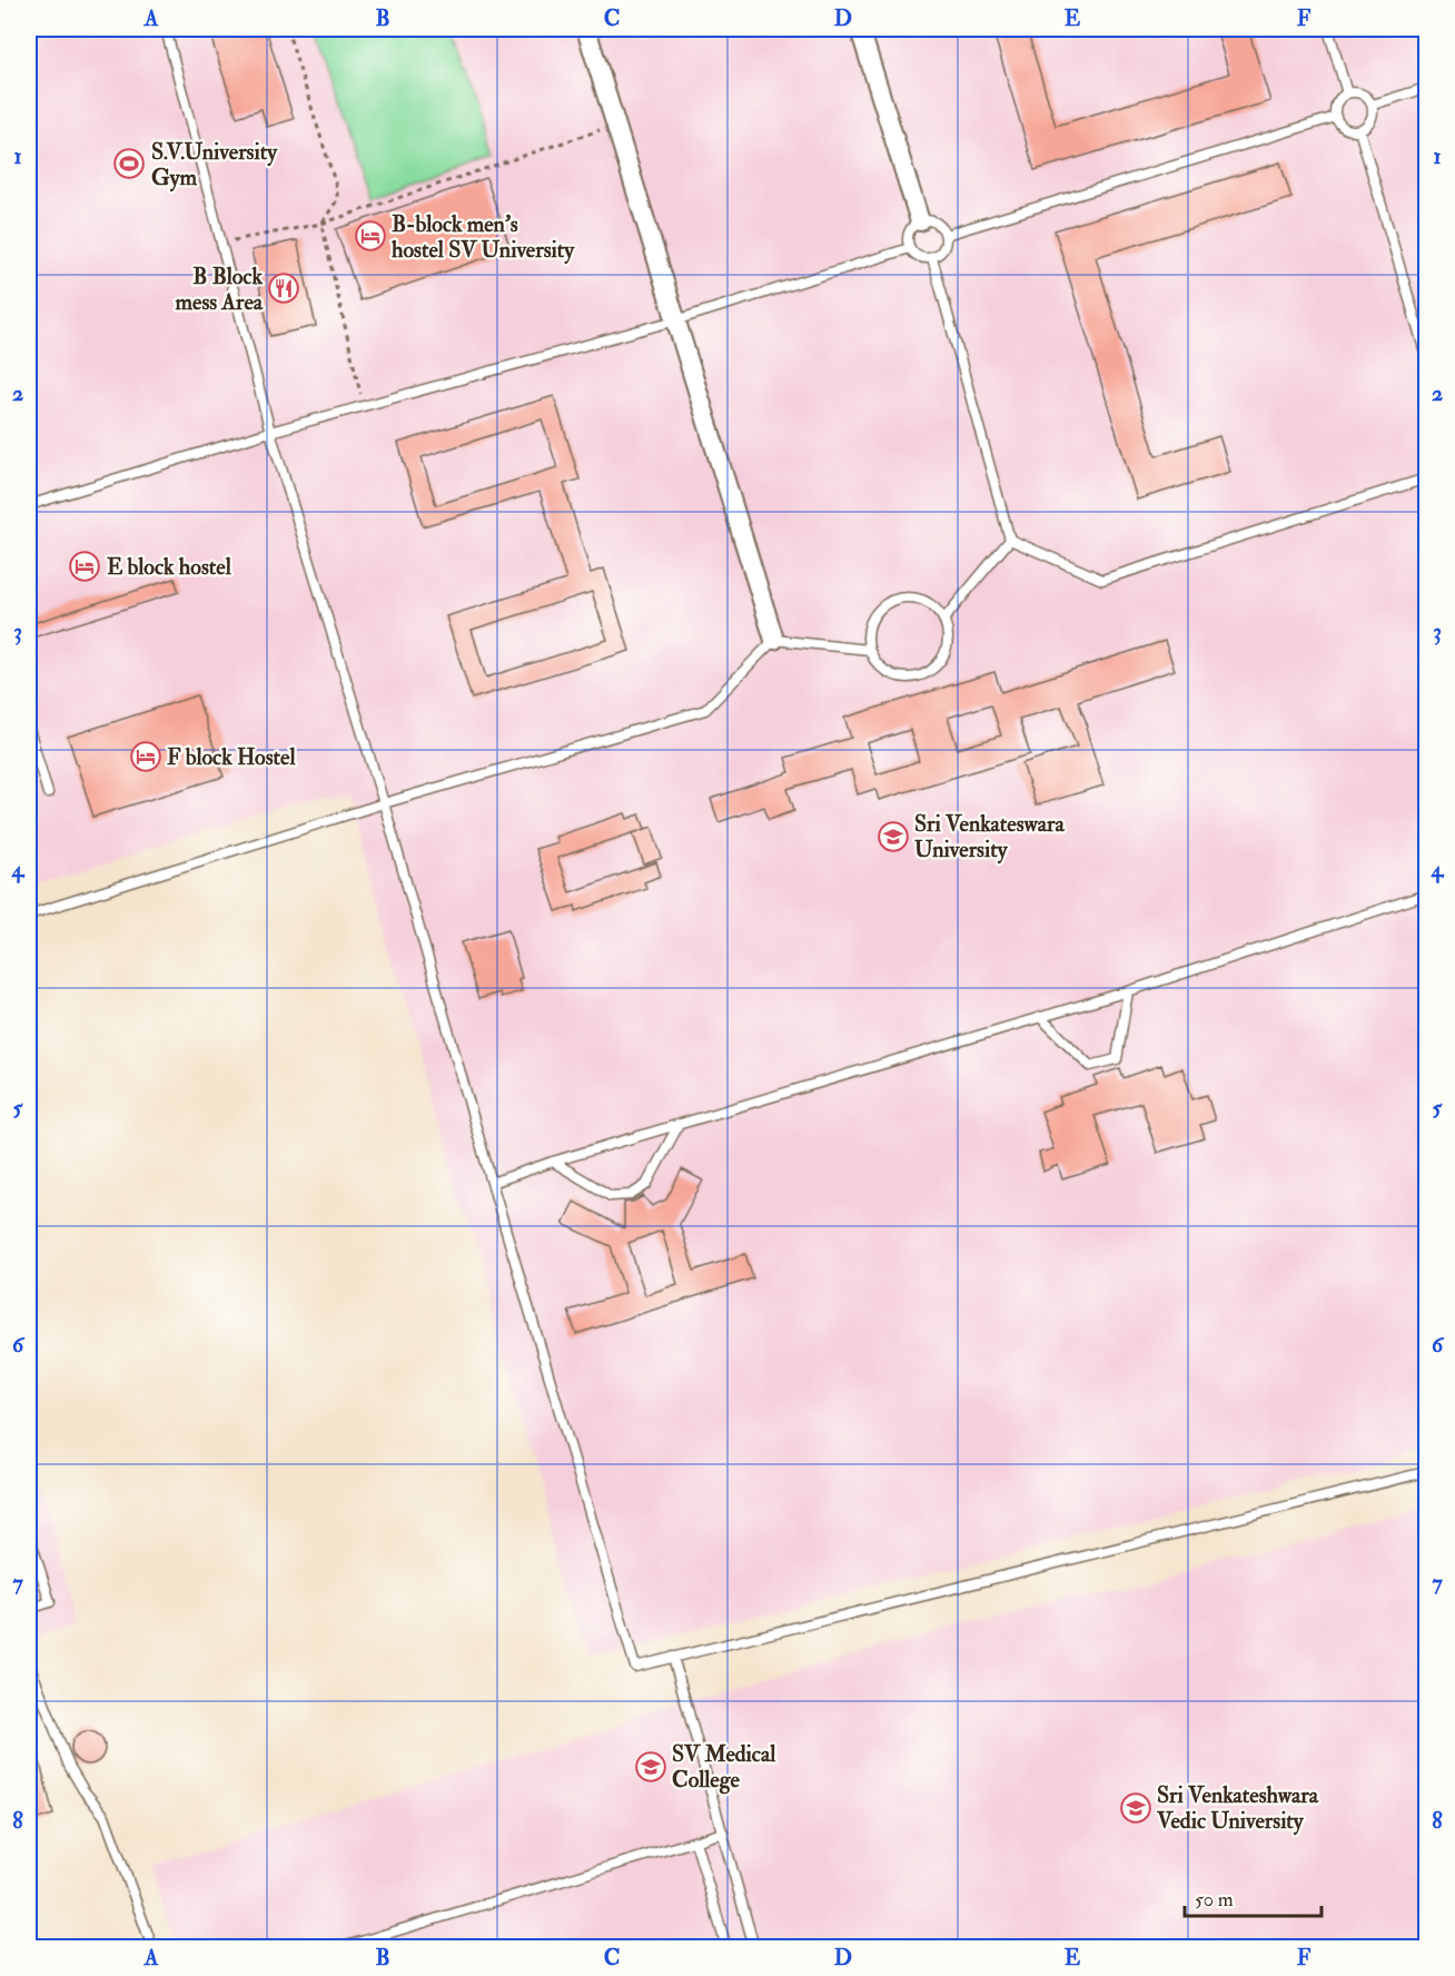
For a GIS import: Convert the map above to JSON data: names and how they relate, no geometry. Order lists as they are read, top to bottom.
{
  "places": {
    "sports": ["S.V.University Gym"],
    "hotel": ["B-block men's hostel SV University", "E block hostel", "F block Hostel"],
    "restaurant": ["B Block mess Area"],
    "school or university": ["Sri Venkateswara University", "SV Medical College", "Sri Venkateshwara Vedic University"]
  },
  "scale_bar": "50 m",
  "grid": {
    "columns": [
      "A",
      "B",
      "C",
      "D",
      "E",
      "F"
    ],
    "rows": [
      "1",
      "2",
      "3",
      "4",
      "5",
      "6",
      "7",
      "8"
    ]
  }
}
